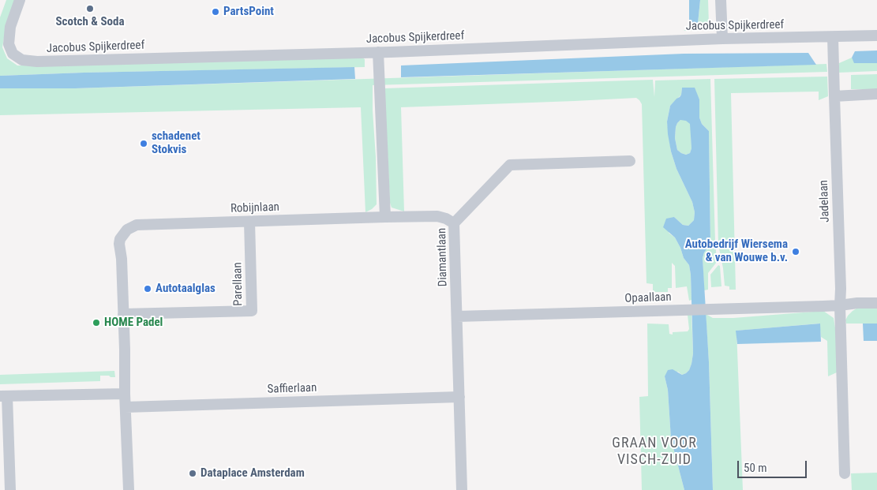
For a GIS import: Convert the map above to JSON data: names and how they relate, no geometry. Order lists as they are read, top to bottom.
{
  "streets": {
    "street": [
      "Jacobus Spijkerdreef",
      "Jadelaan",
      "Robijnlaan",
      "Diamantlaan",
      "Parellaan",
      "Opaallaan",
      "Saffierlaan"
    ]
  },
  "crossings": [
    ["Jacobus Spijkerdreef", "Jadelaan"],
    ["Jadelaan", "Opaallaan"],
    ["Robijnlaan", "Diamantlaan"],
    ["Robijnlaan", "Parellaan"],
    ["Diamantlaan", "Opaallaan"],
    ["Diamantlaan", "Saffierlaan"]
  ],
  "districts": ["GRAAN VOOR VISCH-ZUID"],
  "places": [
    "Scotch & Soda",
    "PartsPoint",
    "schadenet Stokvis",
    "Autobedrijf Wiersema & van Wouwe b.v.",
    "Autotaalglas",
    "HOME Padel",
    "Dataplace Amsterdam"
  ],
  "scale_bar": "50 m"
}
